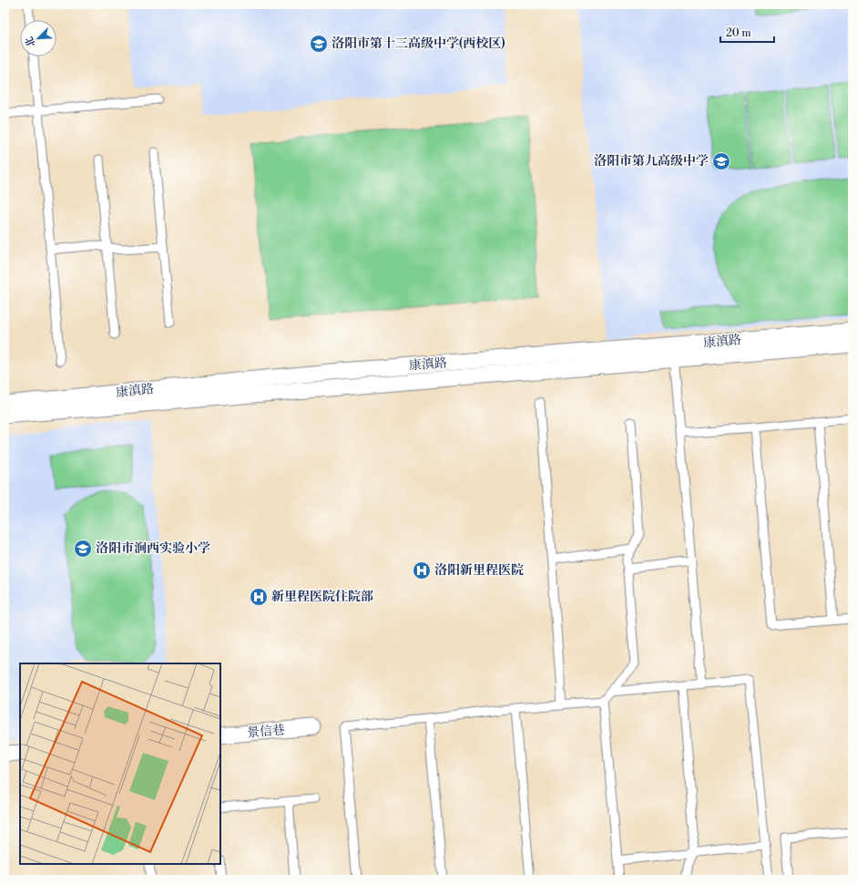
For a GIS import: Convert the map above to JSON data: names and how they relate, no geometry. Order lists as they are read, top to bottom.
{
  "streets": {
    "street": ["康滇路", "景信巷"]
  },
  "places": {
    "school or university": ["洛阳市第十三高级中学(西校区)", "洛阳市第九高级中学", "洛阳市涧西实验小学"],
    "hospital": ["洛阳新里程医院", "新里程医院住院部"]
  },
  "scale_bar": "20 m",
  "north": "bottom left"
}
